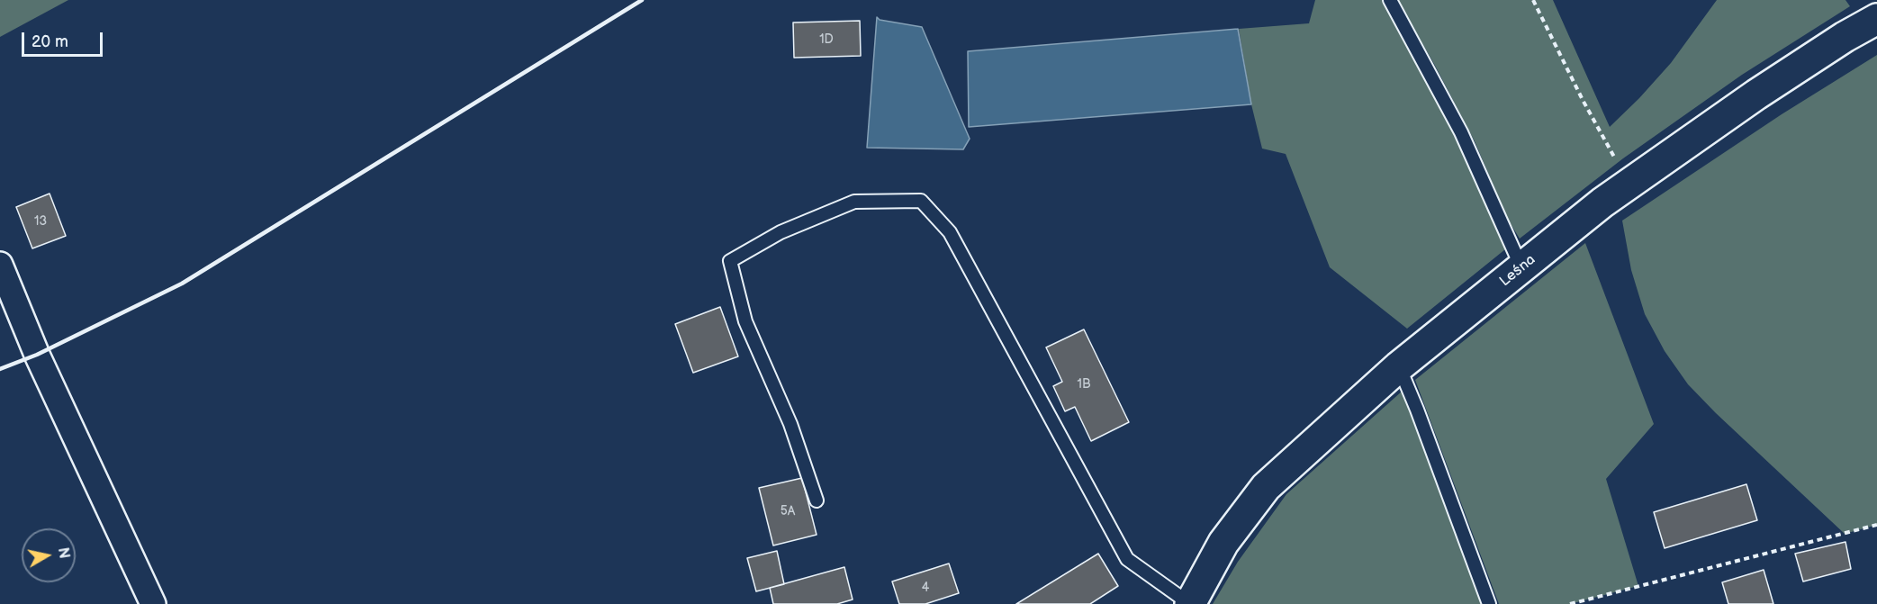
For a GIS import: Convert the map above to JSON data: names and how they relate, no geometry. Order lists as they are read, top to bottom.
{
  "streets": {
    "main road": ["Leśna"]
  },
  "house_numbers": [
    "1D",
    "13",
    "1B",
    "5A",
    "4"
  ],
  "scale_bar": "20 m",
  "north": "right"
}
